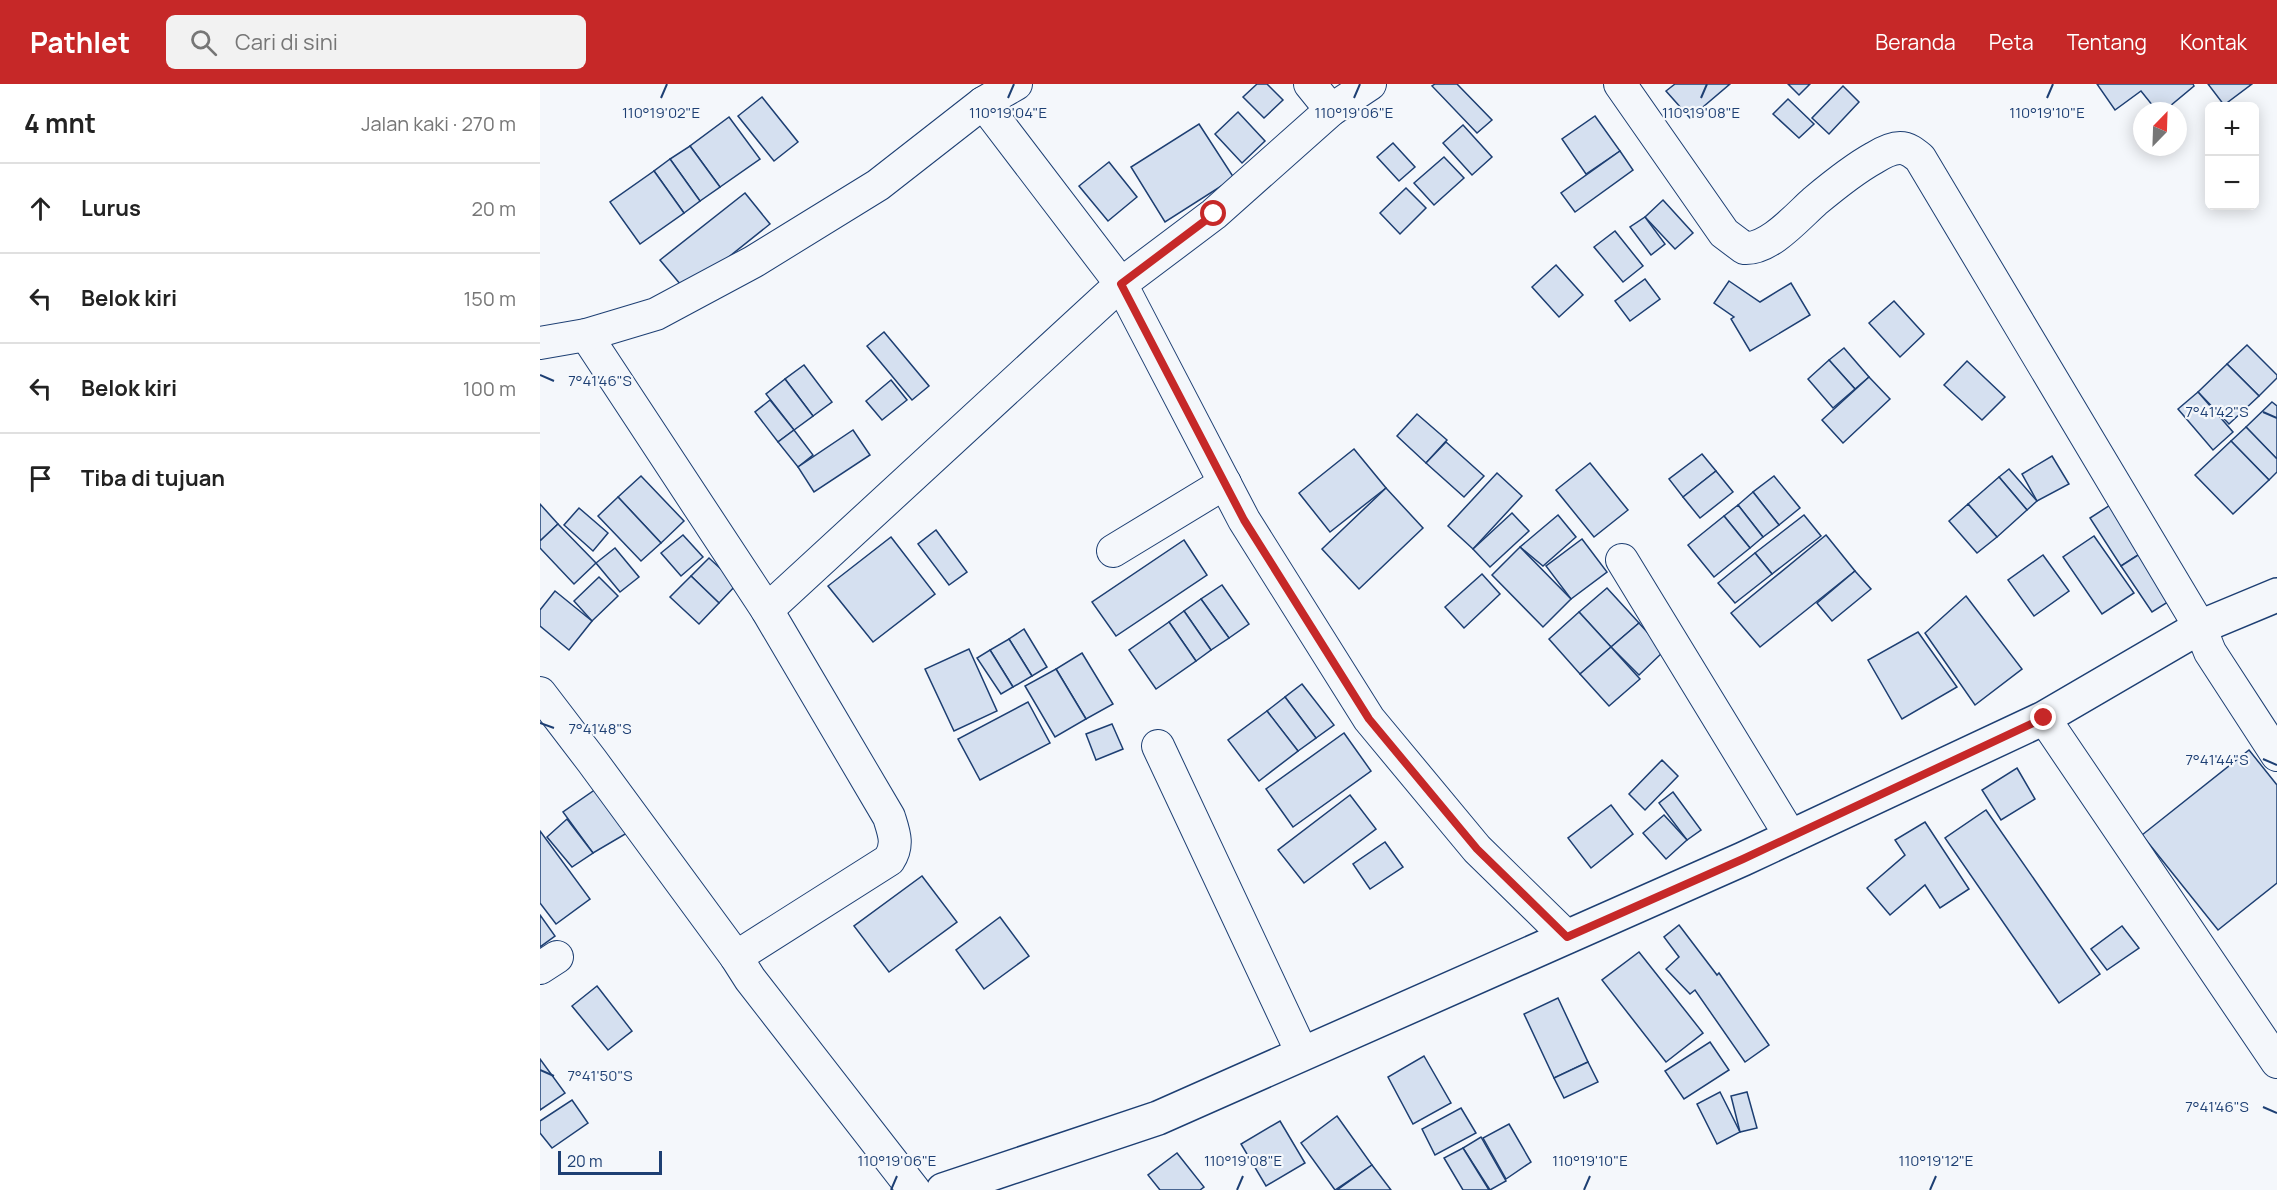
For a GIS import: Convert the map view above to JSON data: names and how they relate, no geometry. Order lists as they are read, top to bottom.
{
  "scale_bar": "20 m",
  "north": "top right",
  "page": {
    "header": "Pathlet",
    "search": "Cari di sini",
    "nav": [
      "Beranda",
      "Peta",
      "Tentang",
      "Kontak"
    ],
    "heading": ["4 mnt", "Jalan kaki · 270 m"],
    "map_buttons": ["+", "−"],
    "list": [
      ["Lurus", "20 m"],
      ["Belok kiri", "150 m"],
      ["Belok kiri", "100 m"],
      "Tiba di tujuan"
    ],
    "scale": "20 m"
  },
  "coordinates": [
    "110°19'02\"E",
    "110°19'04\"E",
    "110°19'06\"E",
    "110°19'08\"E",
    "110°19'10\"E",
    "7°41'46\"S",
    "7°41'42\"S",
    "7°41'48\"S",
    "7°41'44\"S",
    "7°41'50\"S",
    "110°19'12\"E"
  ]
}
